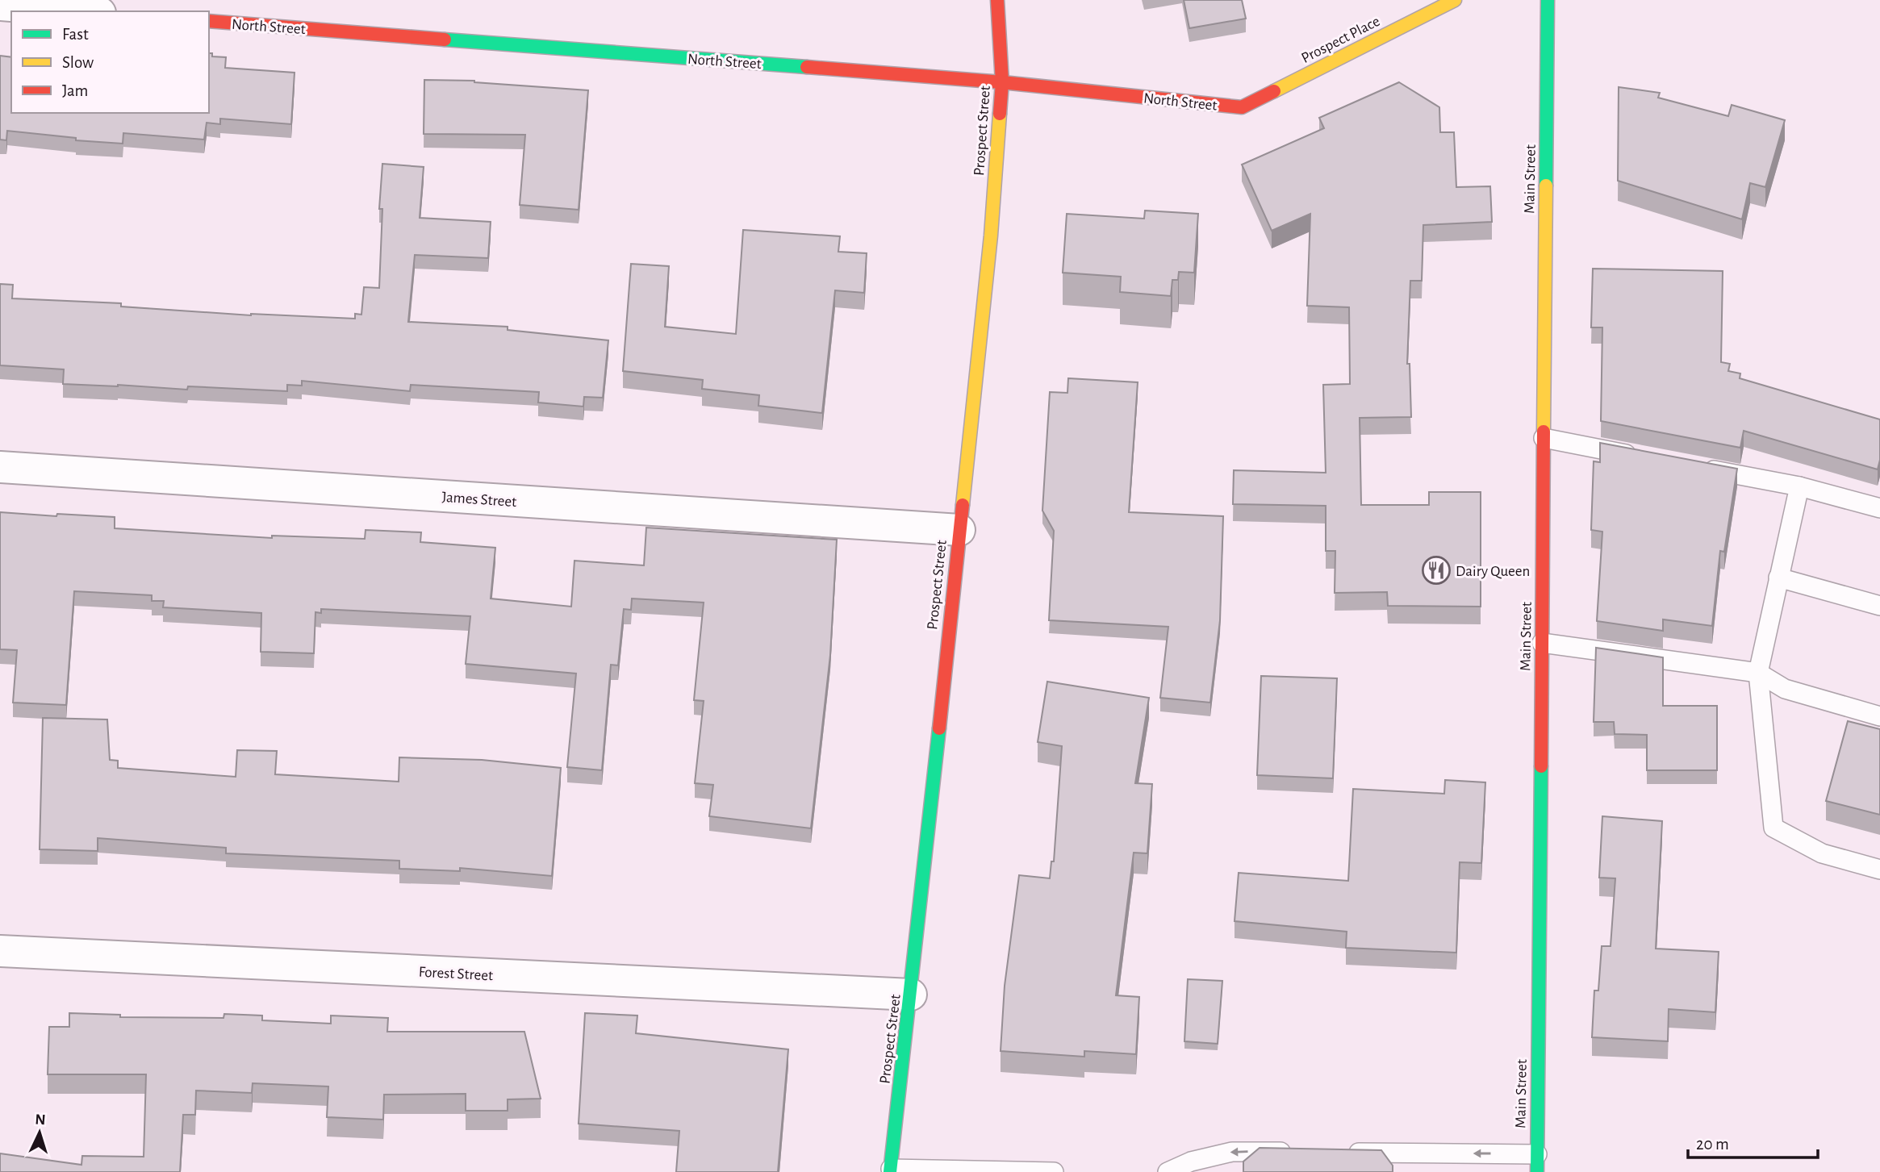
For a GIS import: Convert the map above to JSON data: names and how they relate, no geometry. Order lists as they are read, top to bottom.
{
  "streets": {
    "main road": [
      "North Street",
      "Prospect Place",
      "Prospect Street",
      "Main Street"
    ],
    "street": ["James Street", "Forest Street"]
  },
  "crossings": [
    ["North Street", "Prospect Place"],
    ["North Street", "Prospect Street"],
    ["Prospect Street", "James Street"],
    ["Prospect Street", "Forest Street"]
  ],
  "places": {
    "restaurant": ["Dairy Queen"]
  },
  "legend": ["Fast", "Slow", "Jam"],
  "scale_bar": "20 m",
  "north": "top"
}
